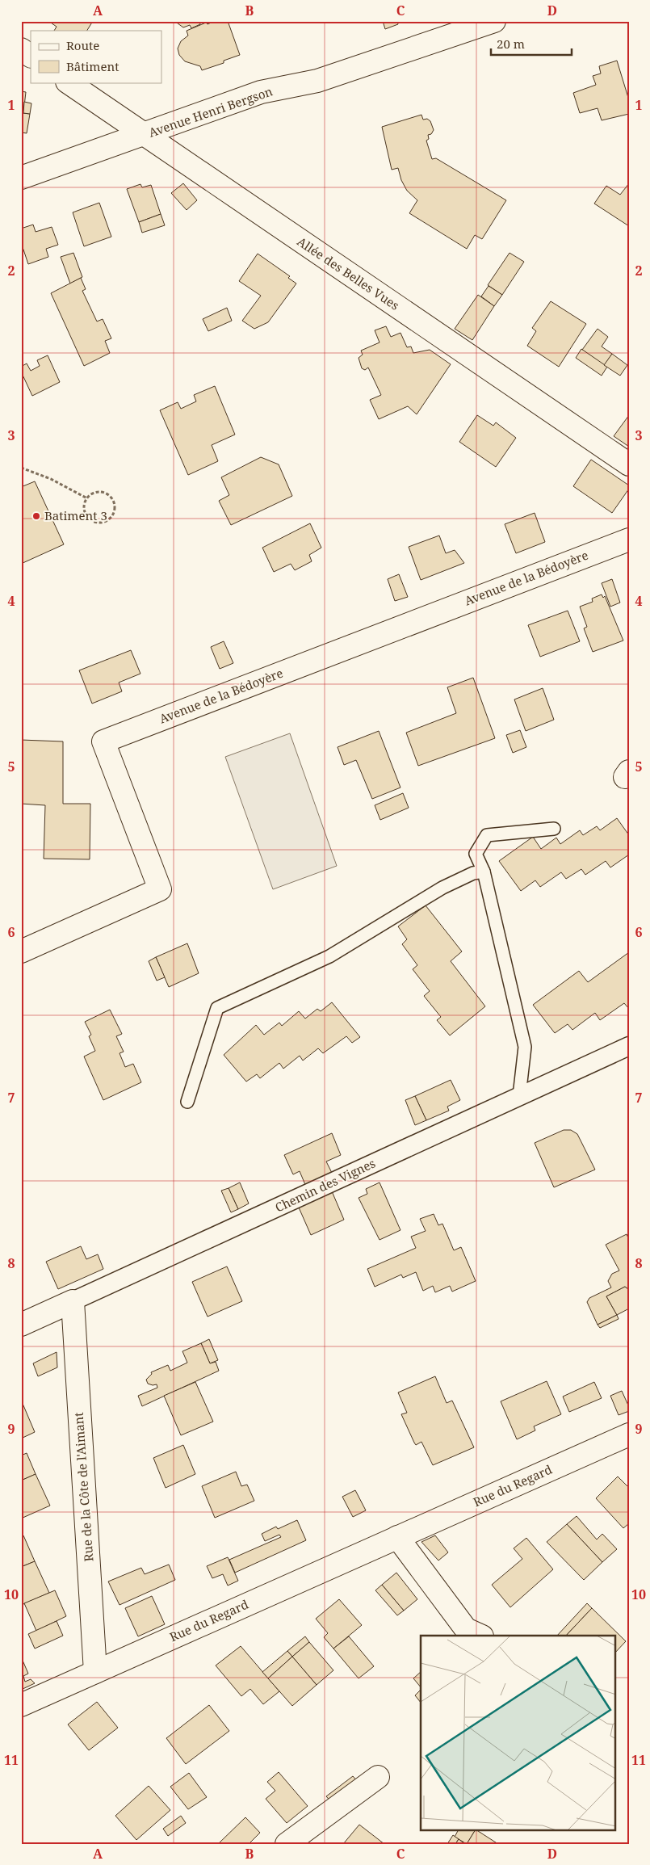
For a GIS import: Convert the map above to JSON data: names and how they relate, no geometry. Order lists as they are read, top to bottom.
{
  "streets": {
    "street": [
      "Avenue Henri Bergson",
      "Allée des Belles Vues",
      "Avenue de la Bédoyère",
      "Chemin des Vignes",
      "Rue du Regard",
      "Rue de la Côte de l'Aimant"
    ]
  },
  "crossings": [
    ["Avenue Henri Bergson", "Allée des Belles Vues"],
    ["Chemin des Vignes", "Rue de la Côte de l'Aimant"],
    ["Rue du Regard", "Rue de la Côte de l'Aimant"]
  ],
  "places": ["Batiment 3"],
  "legend": ["Route", "Bâtiment"],
  "scale_bar": "20 m",
  "grid": {
    "columns": [
      "A",
      "B",
      "C",
      "D"
    ],
    "rows": [
      "1",
      "2",
      "3",
      "4",
      "5",
      "6",
      "7",
      "8",
      "9",
      "10",
      "11"
    ]
  }
}
